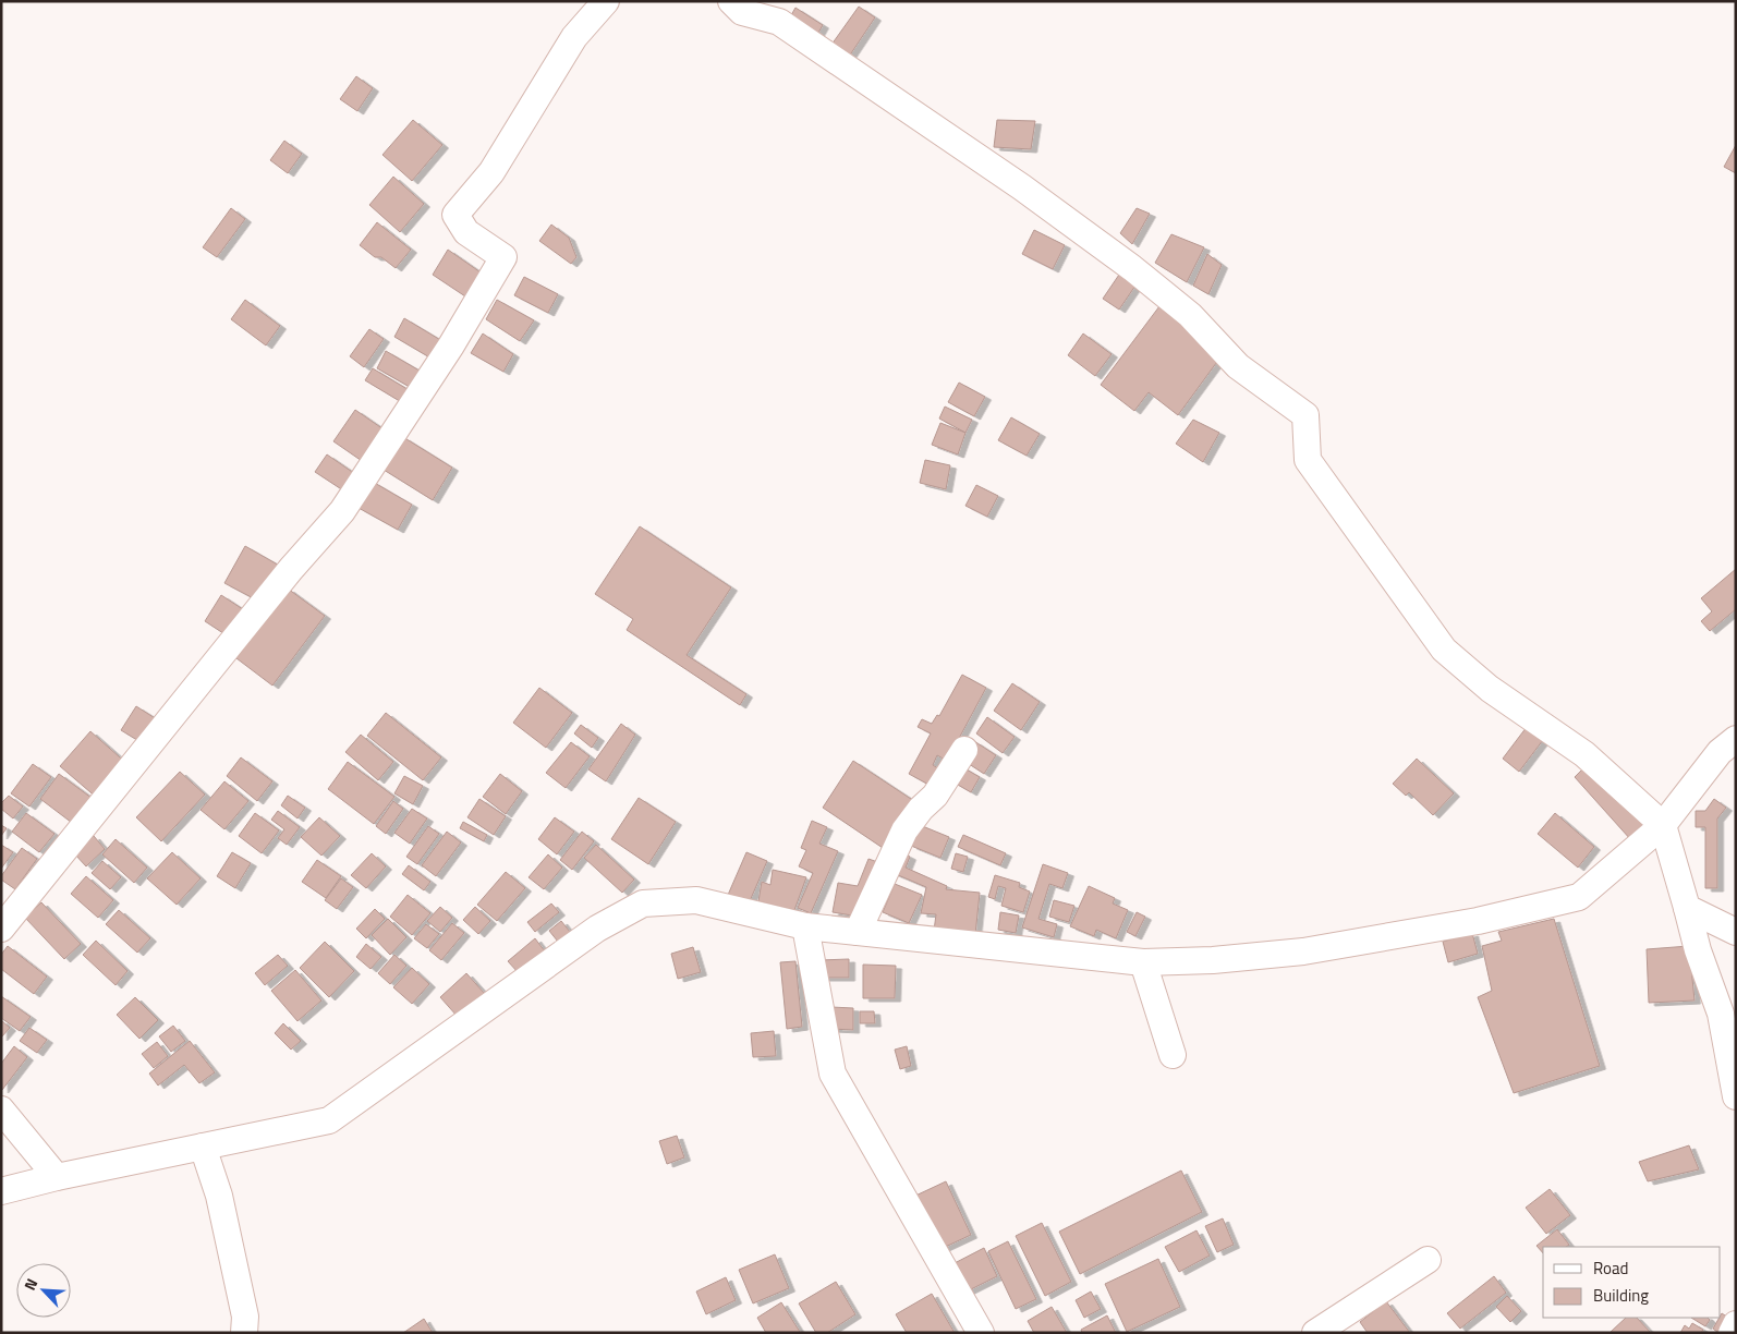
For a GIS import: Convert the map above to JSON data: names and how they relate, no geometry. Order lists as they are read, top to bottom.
{
  "legend": ["Road", "Building"],
  "north": "top left"
}
